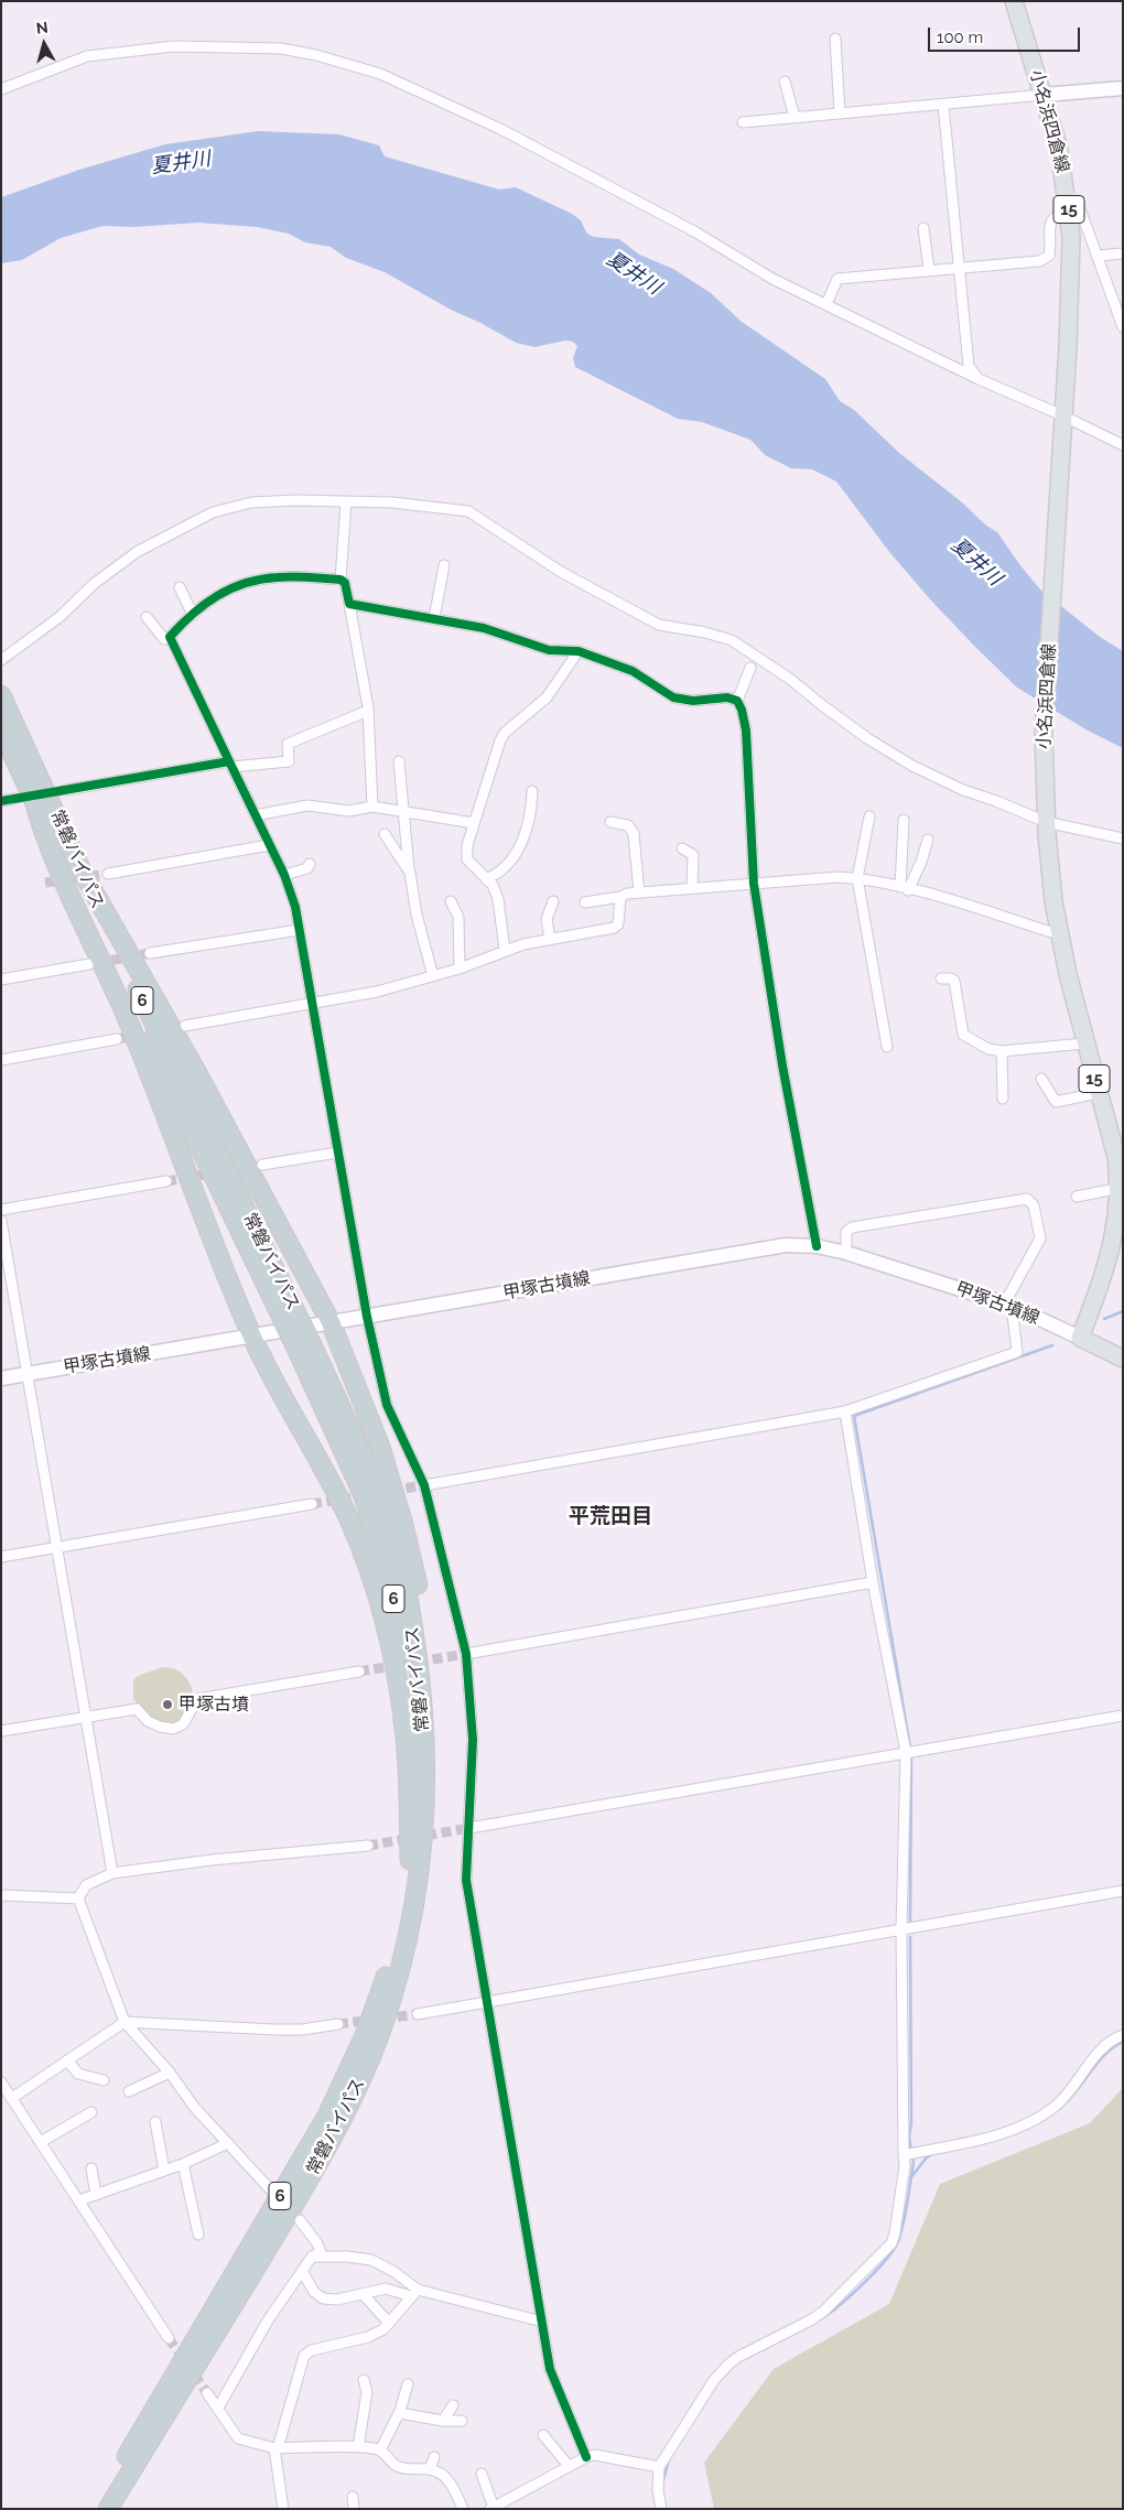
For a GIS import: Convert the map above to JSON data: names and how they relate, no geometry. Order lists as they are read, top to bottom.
{
  "streets": {
    "highway": ["常磐バイパス", "6"],
    "main road": ["小名浜四倉線", "15", "甲塚古墳線"]
  },
  "crossings": [
    ["小名浜四倉線", "甲塚古墳線"]
  ],
  "districts": ["平荒田目"],
  "water": ["夏井川"],
  "places": ["甲塚古墳"],
  "scale_bar": "100 m",
  "north": "top"
}
